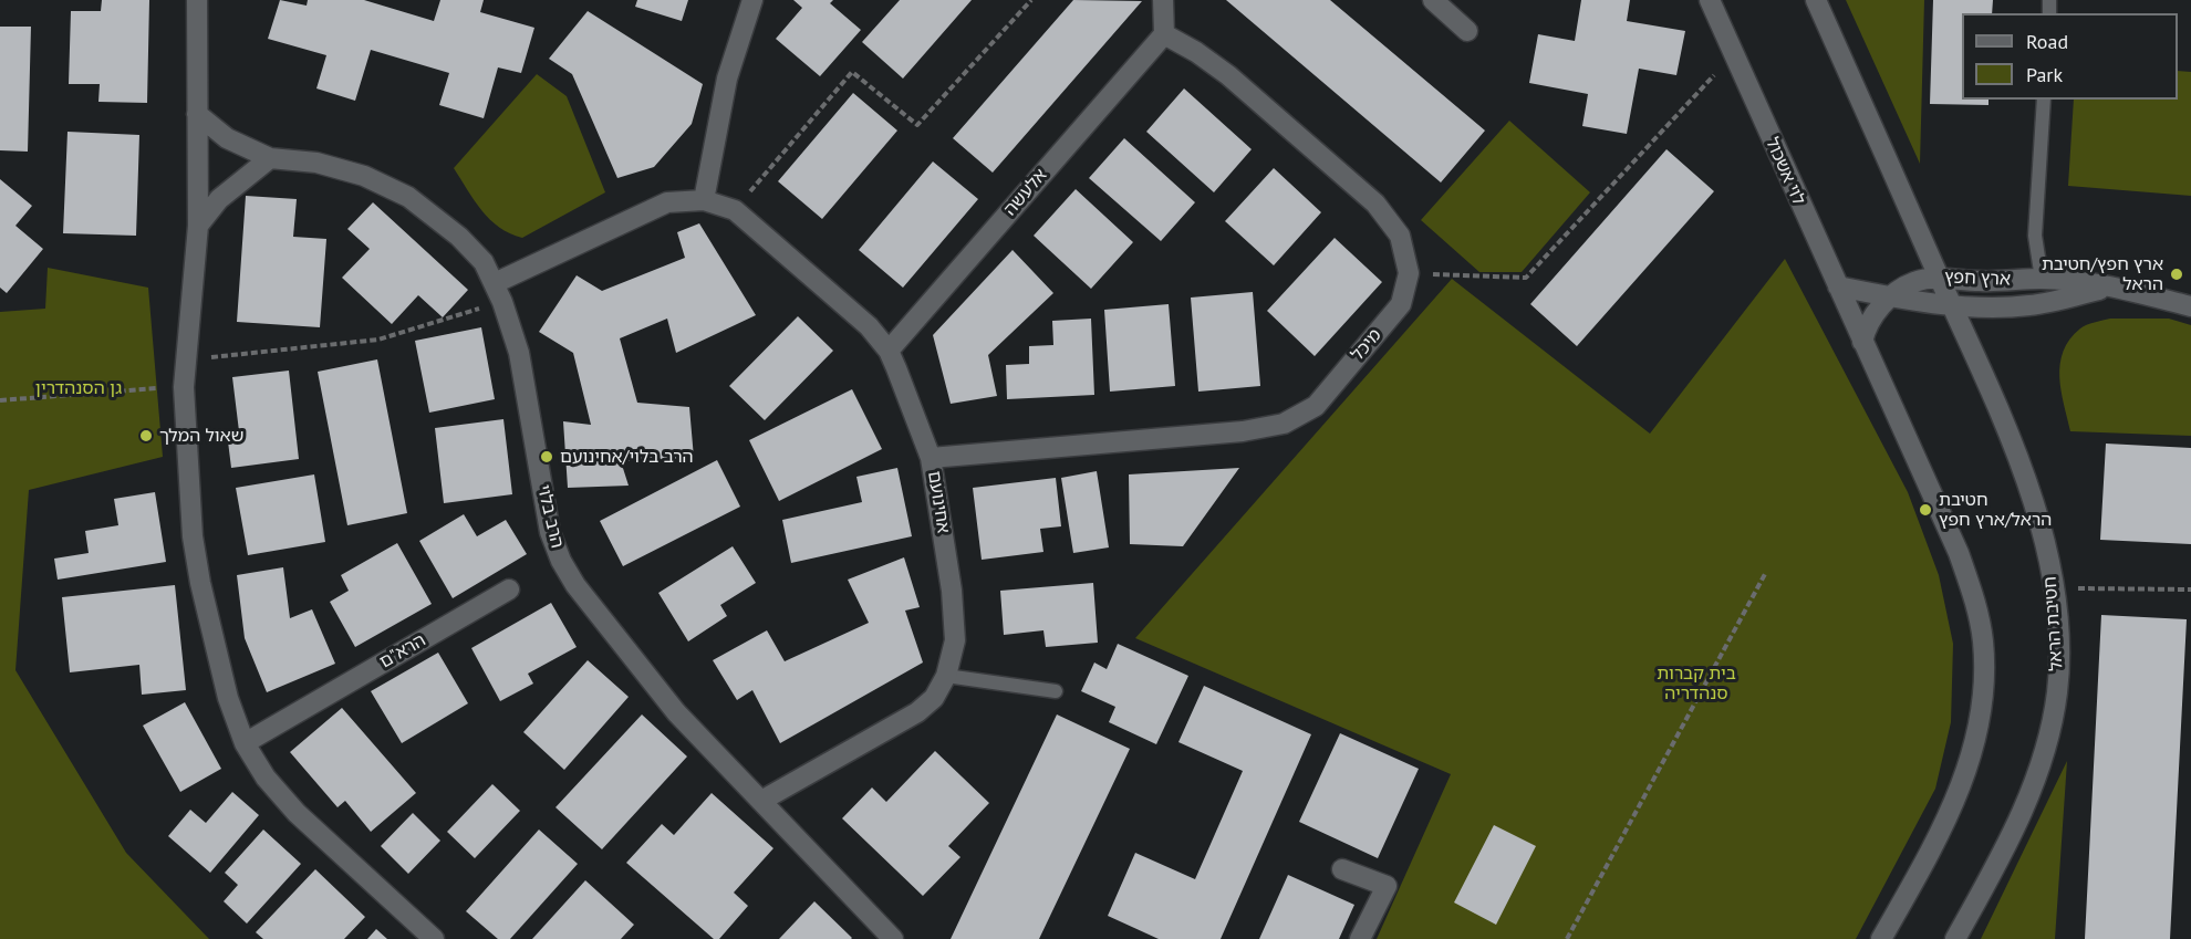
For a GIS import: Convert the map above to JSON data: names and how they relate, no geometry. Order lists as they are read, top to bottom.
{
  "streets": {
    "street": [
      "לוי אשכול",
      "אלעשה",
      "ארץ חפץ",
      "מיכל",
      "אחינועם",
      "הרב בלוי",
      "חטיבת הראל",
      "הרא\"ם"
    ]
  },
  "crossings": [
    ["לוי אשכול", "ארץ חפץ"],
    ["אלעשה", "מיכל"],
    ["אלעשה", "אחינועם"],
    ["ארץ חפץ", "חטיבת הראל"],
    ["מיכל", "אחינועם"],
    ["אחינועם", "הרב בלוי"]
  ],
  "parks": ["גן הסנהדרין", "בית קברות סנהדריה"],
  "places": [
    "ארץ חפץ/חטיבת הראל",
    "שאול המלך",
    "הרב בלוי/אחינועם",
    "חטיבת הראל/ארץ חפץ"
  ],
  "legend": ["Road", "Park"]
}
